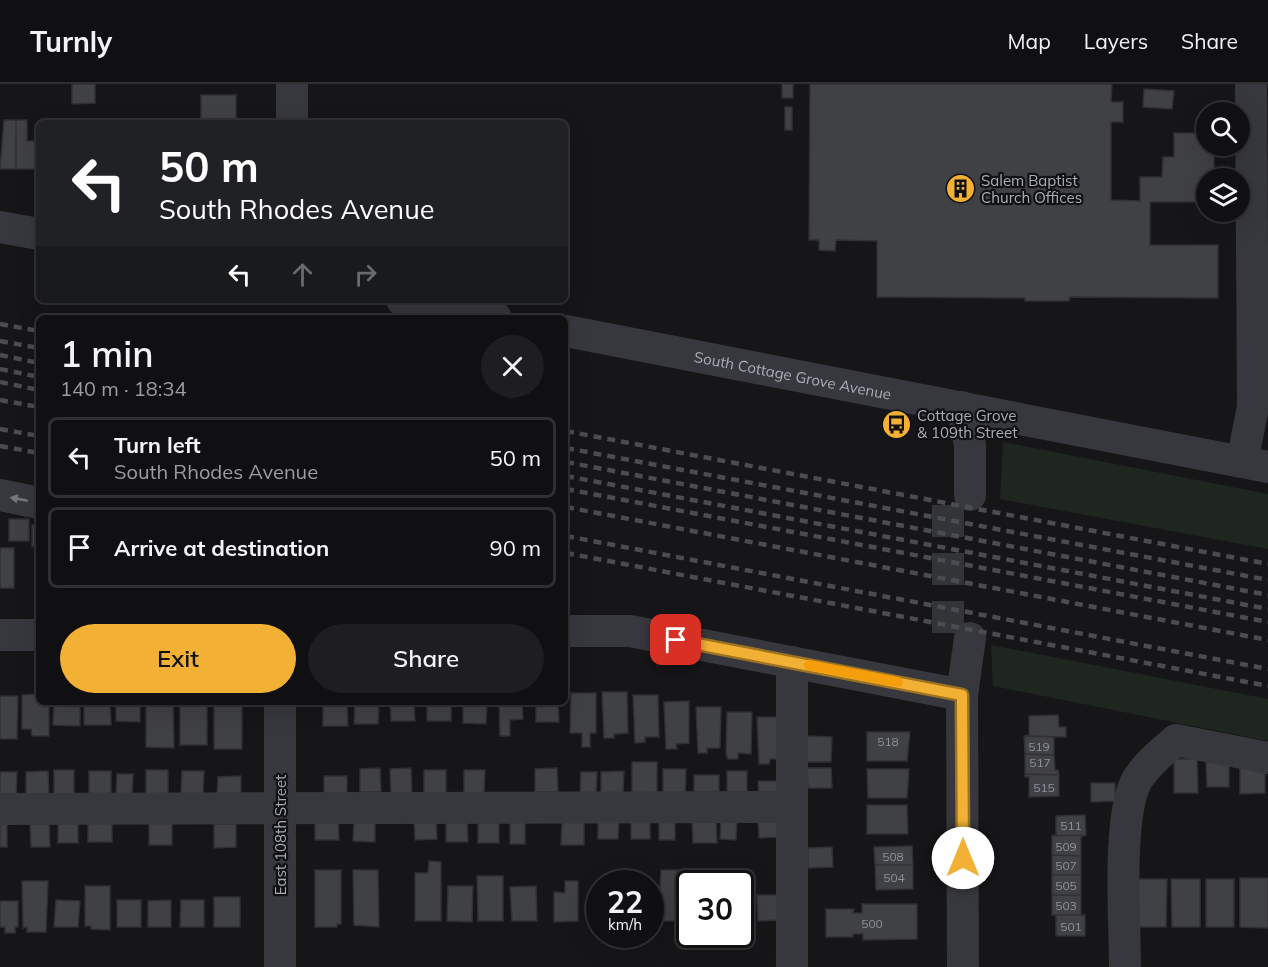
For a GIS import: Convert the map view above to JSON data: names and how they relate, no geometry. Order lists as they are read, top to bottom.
{
  "streets": {
    "street": ["South Cottage Grove Avenue", "East 108th Street"]
  },
  "places": {
    "building": ["Salem Baptist Church Offices"],
    "bus stop": ["Cottage Grove & 109th Street"]
  },
  "house_numbers": [
    "518",
    "519",
    "517",
    "515",
    "511",
    "509",
    "508",
    "507",
    "504",
    "505",
    "503",
    "500",
    "501"
  ],
  "page": {
    "header": "Turnly",
    "nav": ["Map", "Layers", "Share"],
    "turn": ["50 m", "South Rhodes Avenue"],
    "heading": ["1 min", "140 m · 18:34"],
    "list": [
      {
        "name": "Turn left",
        "note": "South Rhodes Avenue",
        "value": "50 m"
      },
      {
        "name": "Arrive at destination",
        "value": "90 m"
      }
    ],
    "buttons": ["Exit", "Share"],
    "speed": "22 km/h",
    "limit": "30"
  }
}
